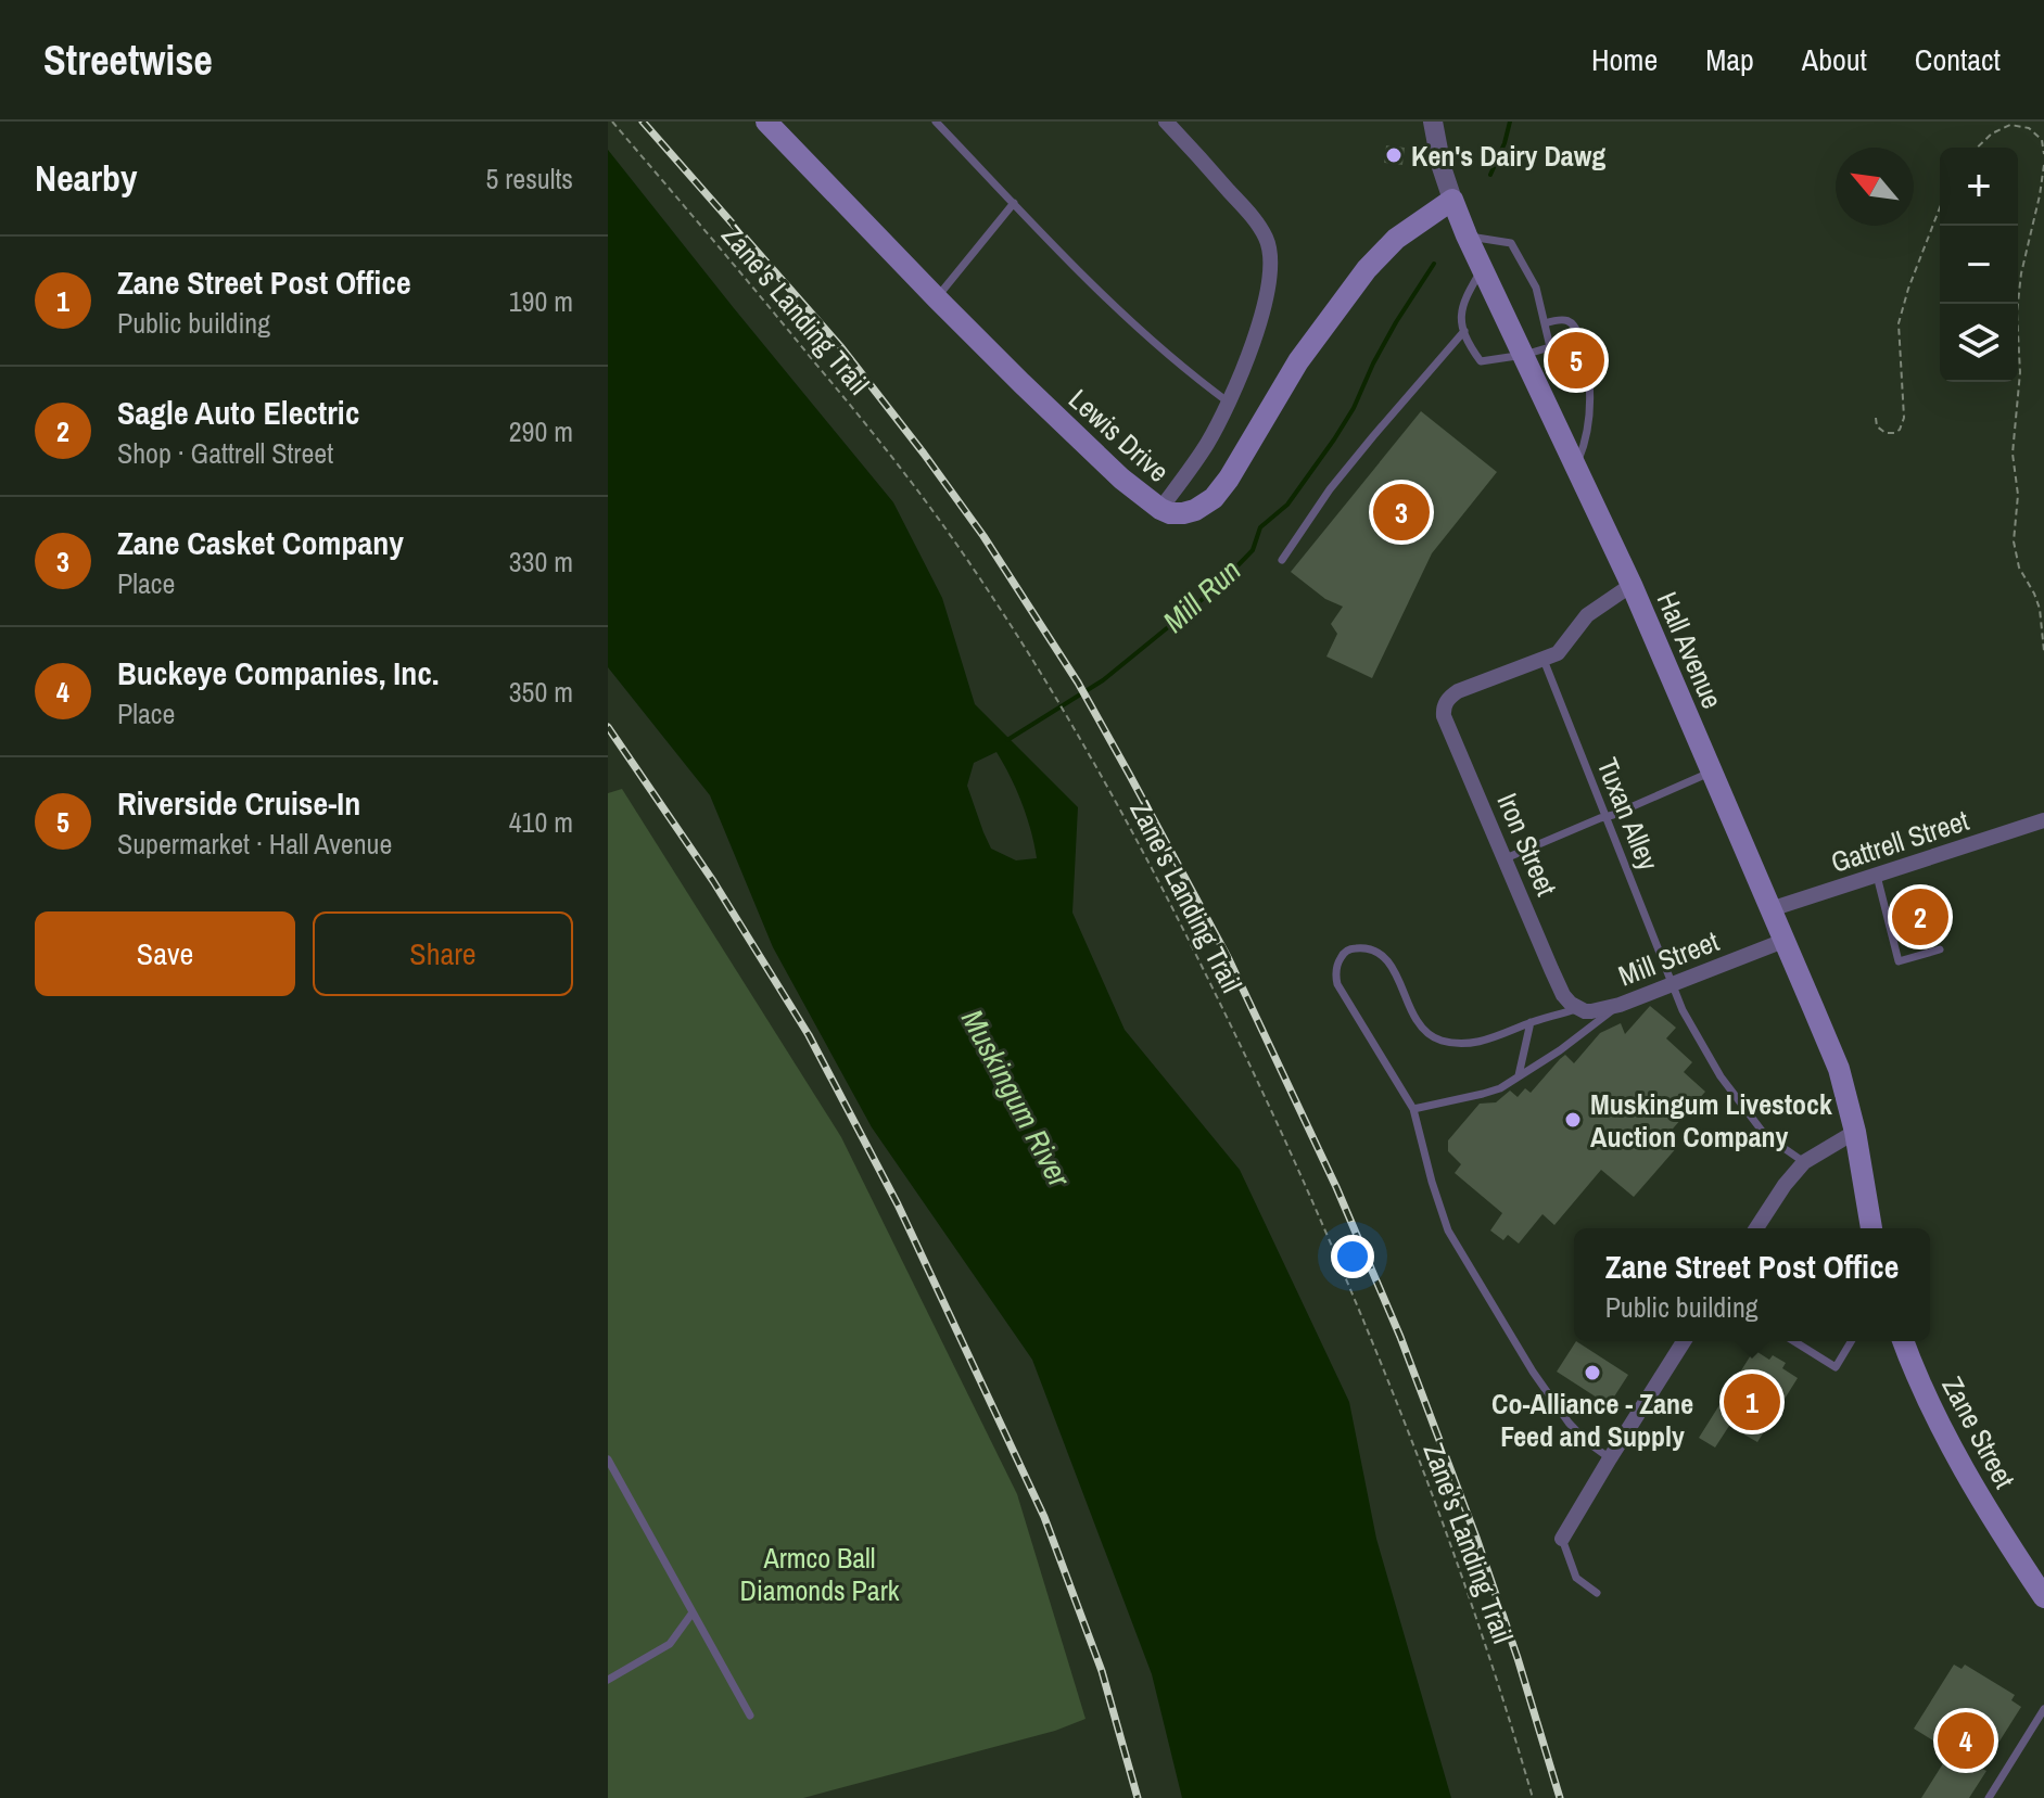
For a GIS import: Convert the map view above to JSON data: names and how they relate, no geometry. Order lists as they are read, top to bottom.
{
  "streets": {
    "main road": ["Lewis Drive", "Hall Avenue", "Zane Street"],
    "street": ["Gattrell Street", "Iron Street", "Mill Street"],
    "lane": ["Tuxan Alley"],
    "path": ["Zane's Landing Trail"]
  },
  "crossings": [
    ["Lewis Drive", "Hall Avenue"],
    ["Hall Avenue", "Gattrell Street"],
    ["Hall Avenue", "Mill Street"],
    ["Tuxan Alley", "Iron Street"],
    ["Tuxan Alley", "Mill Street"],
    ["Iron Street", "Mill Street"]
  ],
  "water": ["Mill Run", "Muskingum River"],
  "parks": ["Armco Ball Diamonds Park"],
  "places": ["Ken's Dairy Dawg", "Muskingum Livestock Auction Company", "Co-Alliance - Zane Feed and Supply"],
  "north": "top left",
  "page": {
    "header": "Streetwise",
    "nav": [
      "Home",
      "Map",
      "About",
      "Contact"
    ],
    "heading": ["Nearby", "5 results"],
    "map_buttons": ["+", "−"],
    "list": [
      {
        "mark": "1",
        "name": "Zane Street Post Office",
        "note": "Public building",
        "value": "190 m"
      },
      {
        "mark": "2",
        "name": "Sagle Auto Electric",
        "note": "Shop · Gattrell Street",
        "value": "290 m"
      },
      {
        "mark": "3",
        "name": "Zane Casket Company",
        "note": "Place",
        "value": "330 m"
      },
      {
        "mark": "4",
        "name": "Buckeye Companies, Inc.",
        "note": "Place",
        "value": "350 m"
      },
      {
        "mark": "5",
        "name": "Riverside Cruise-In",
        "note": "Supermarket · Hall Avenue",
        "value": "410 m"
      }
    ],
    "pins": [
      "5",
      "3",
      "2",
      "1",
      "4"
    ],
    "buttons": ["Save", "Share"],
    "popup": ["Zane Street Post Office", "Public building"]
  }
}
